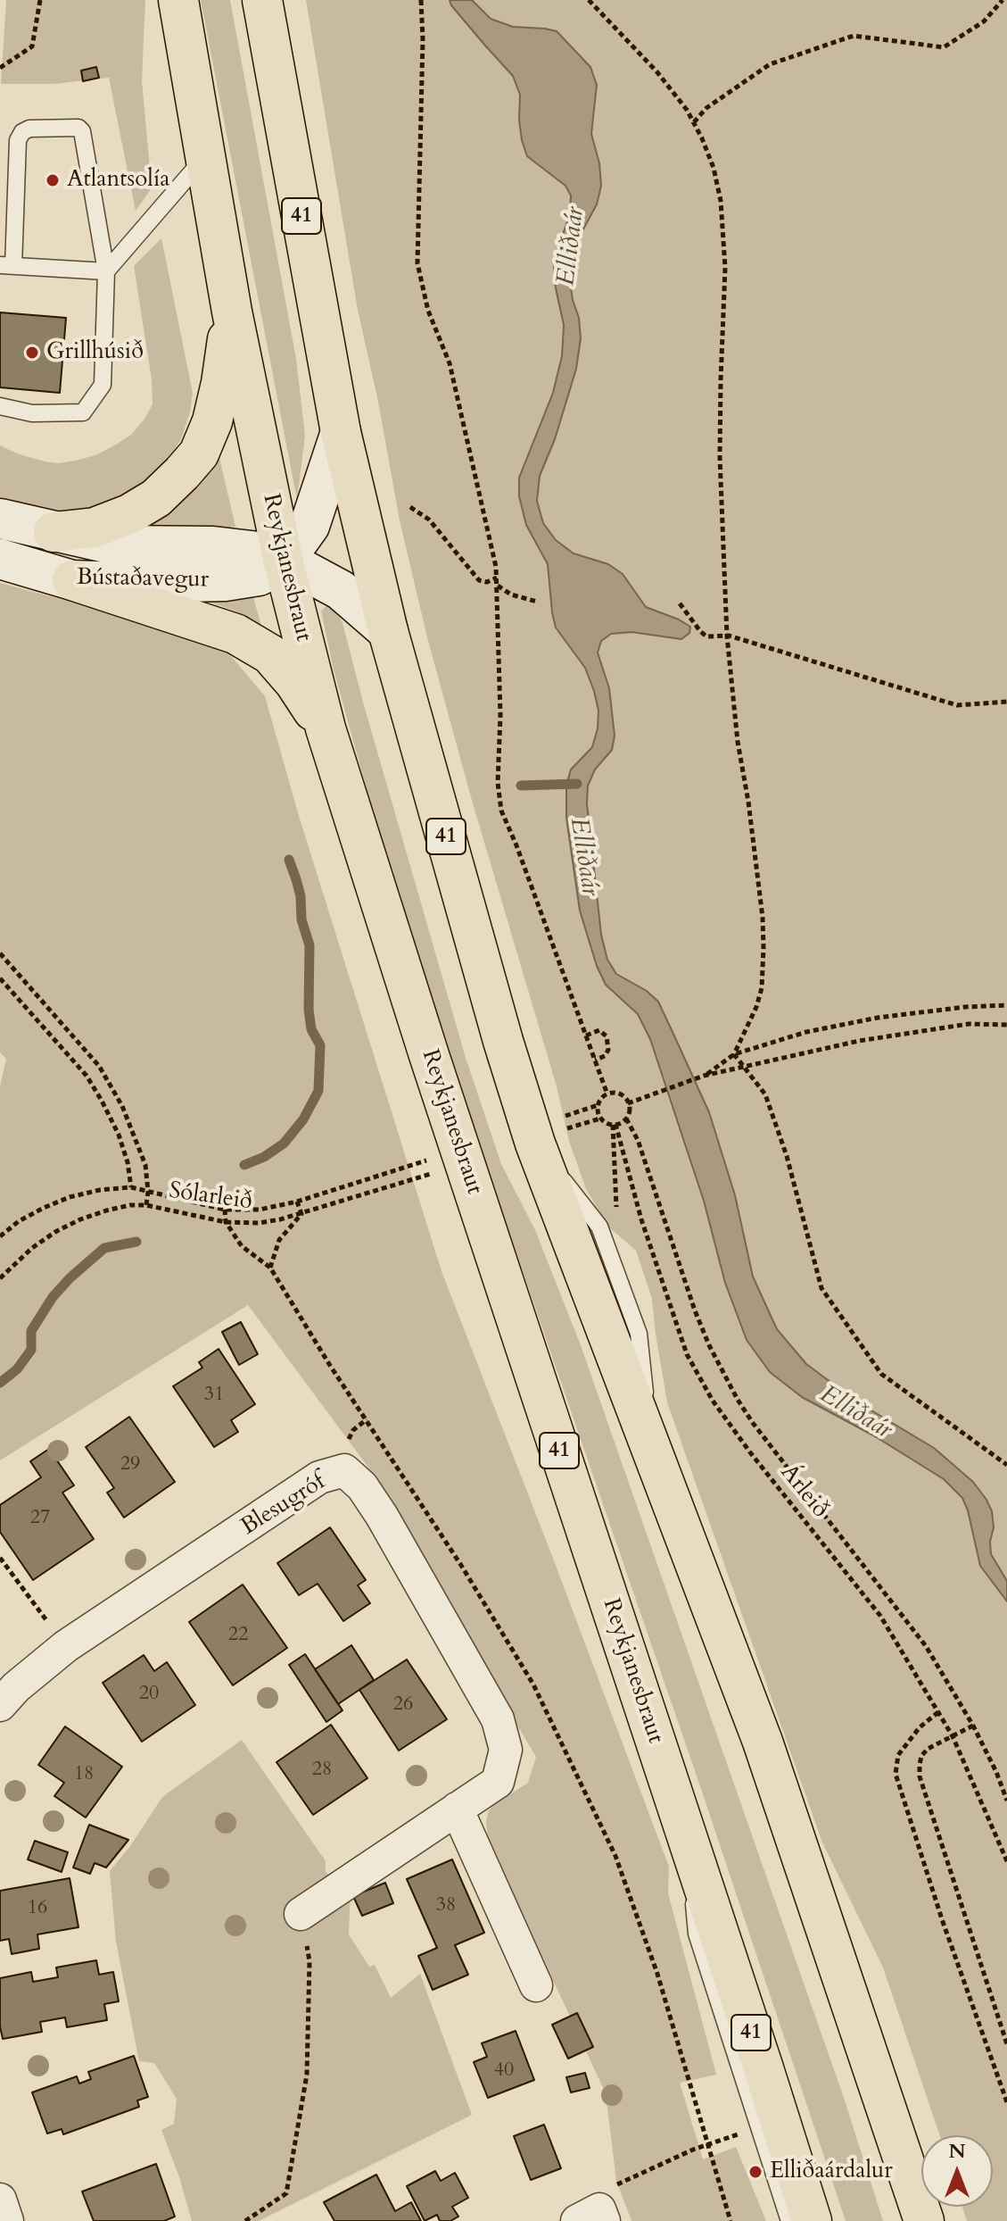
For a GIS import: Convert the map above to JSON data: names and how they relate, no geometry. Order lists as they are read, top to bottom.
{
  "streets": {
    "highway": ["41", "Reykjanesbraut"],
    "main road": ["Bústaðavegur"],
    "street": ["Blesugróf"],
    "path": ["Sólarleið", "Árleið"]
  },
  "crossings": [
    ["41", "Bústaðavegur"],
    ["Reykjanesbraut", "Bústaðavegur"]
  ],
  "water": ["Elliðaár"],
  "places": ["Atlantsolía", "Grillhúsið", "Elliðaárdalur"],
  "house_numbers": [
    "31",
    "29",
    "27",
    "22",
    "20",
    "26",
    "28",
    "18",
    "38",
    "16",
    "40"
  ],
  "north": "top"
}
